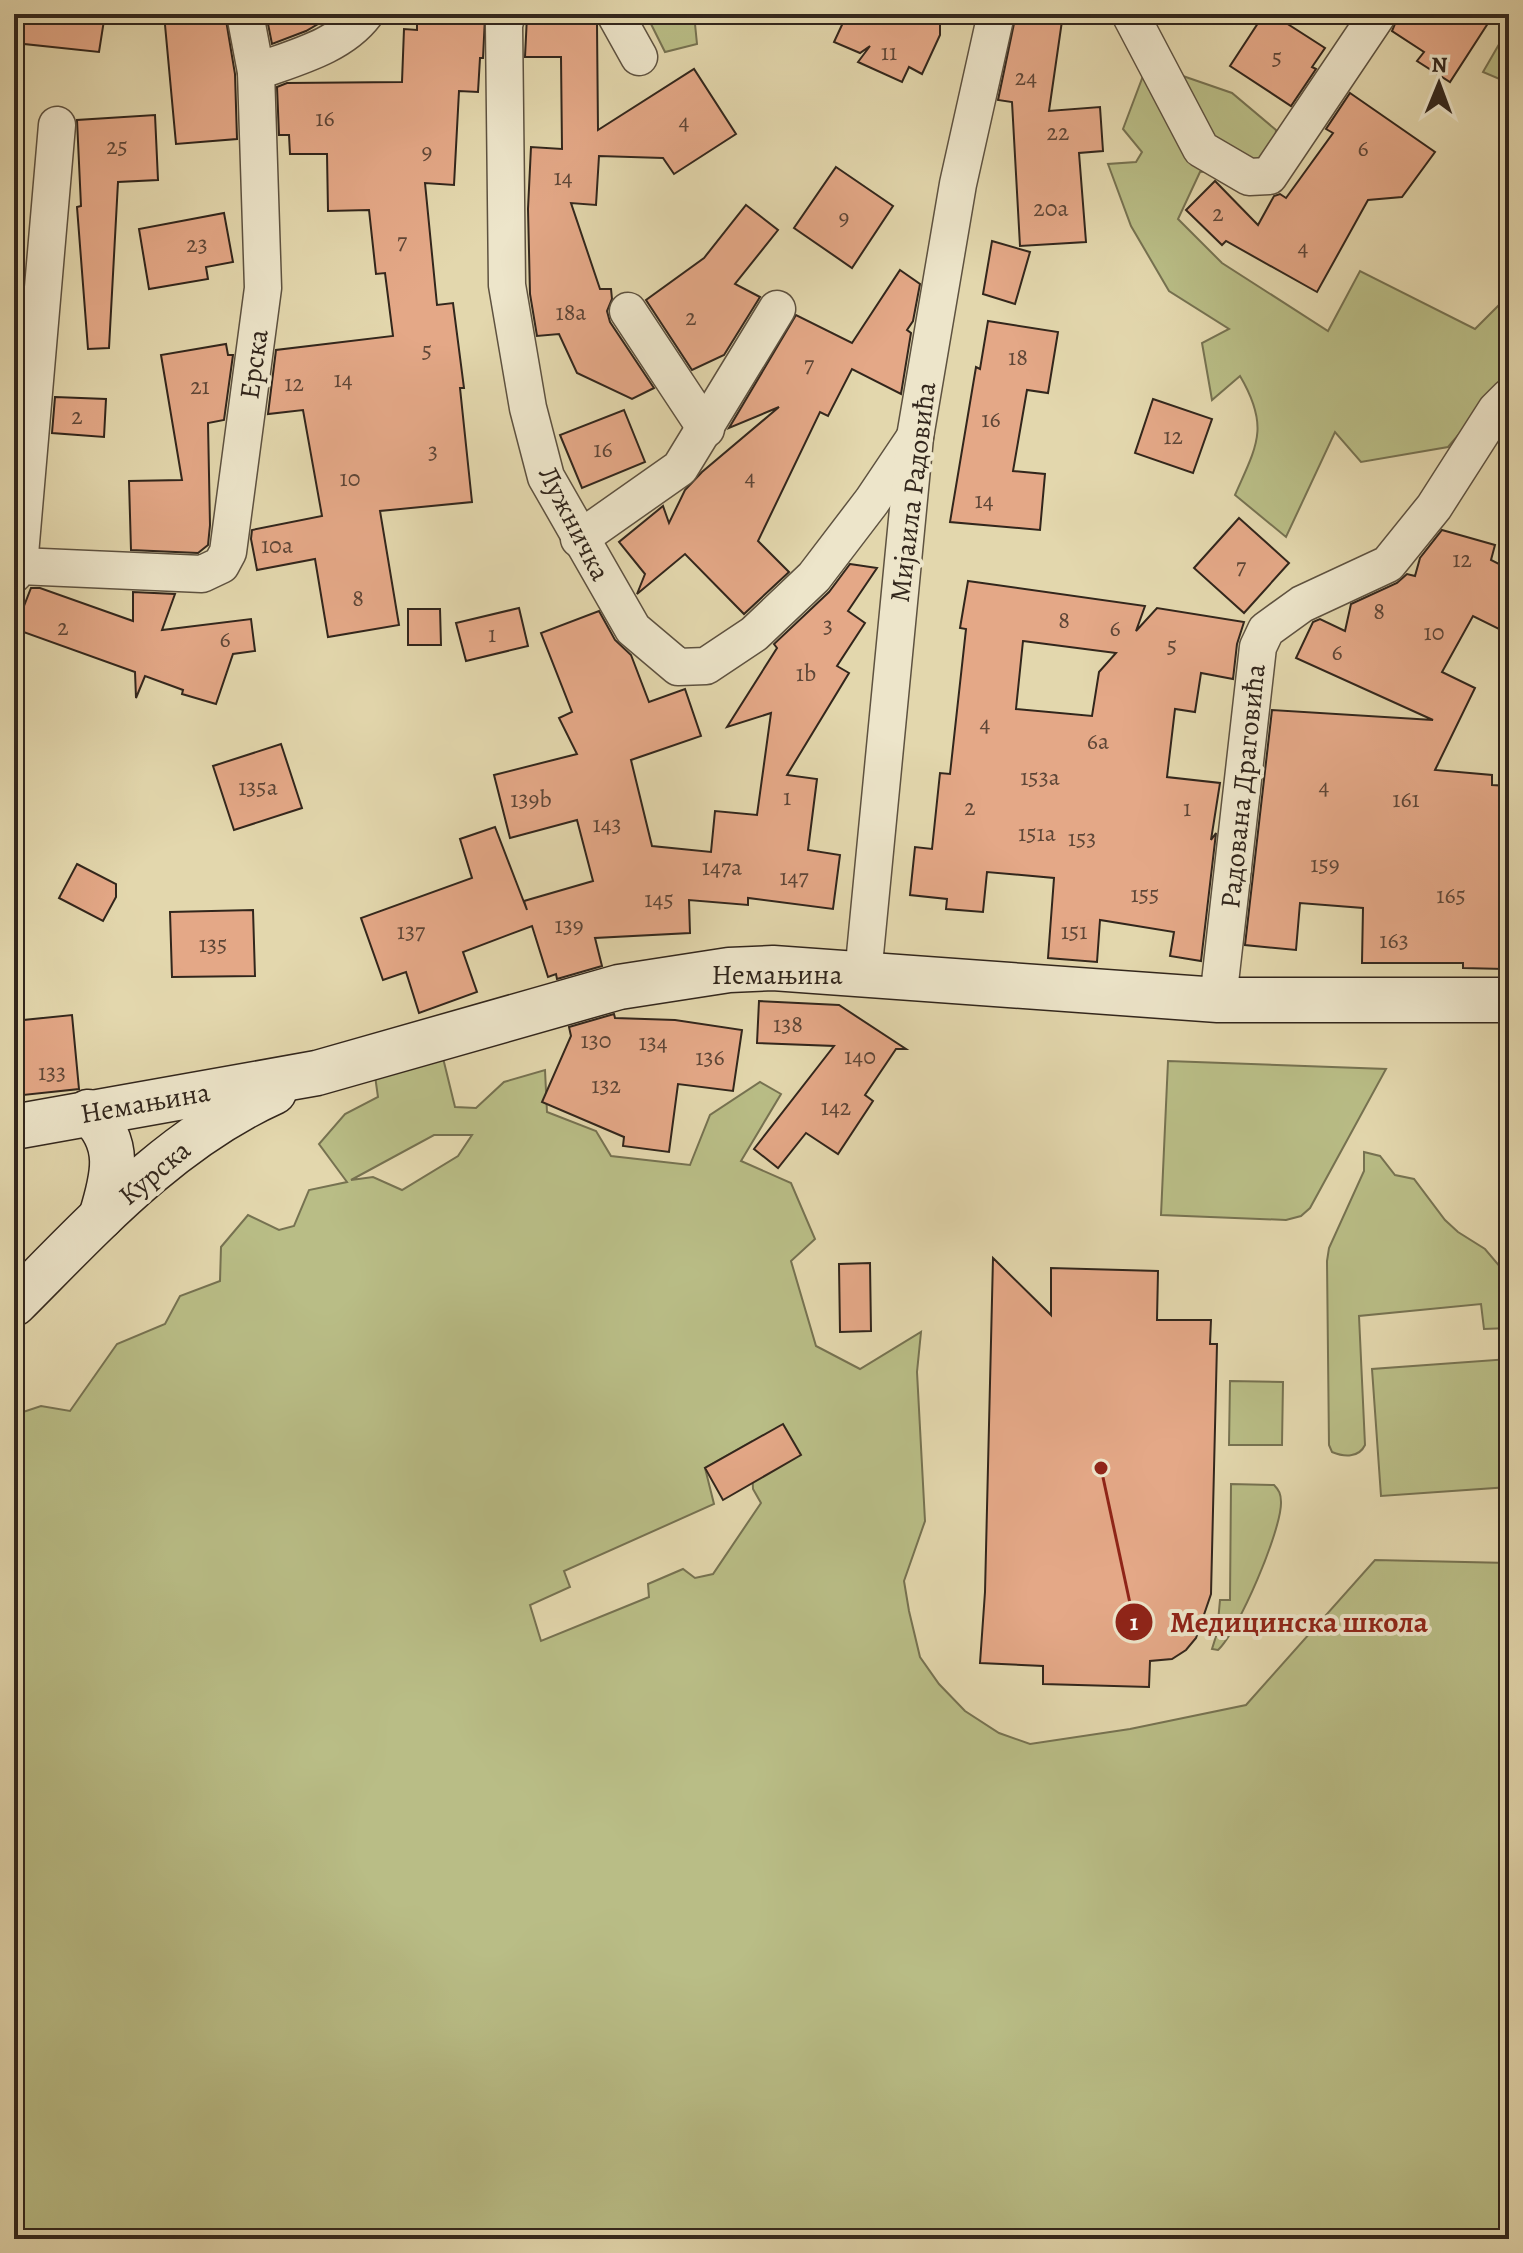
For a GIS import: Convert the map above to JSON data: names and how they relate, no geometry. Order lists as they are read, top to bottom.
{
  "streets": {
    "main road": ["Немањина", "Курска"],
    "street": [
      "Ерска",
      "Мијаила Радовића",
      "Лужничка",
      "Радована Драговића"
    ]
  },
  "crossings": [
    ["Мијаила Радовића", "Лужничка"],
    ["Мијаила Радовића", "Немањина"],
    ["Радована Драговића", "Немањина"],
    ["Немањина", "Курска"]
  ],
  "places": ["Медицинска школа"],
  "house_numbers": [
    "11",
    "5",
    "24",
    "16",
    "4",
    "22",
    "25",
    "6",
    "9",
    "14",
    "20a",
    "2",
    "9",
    "7",
    "23",
    "4",
    "18a",
    "2",
    "5",
    "18",
    "7",
    "14",
    "12",
    "21",
    "2",
    "16",
    "12",
    "16",
    "3",
    "4",
    "10",
    "14",
    "10a",
    "12",
    "7",
    "8",
    "8",
    "8",
    "3",
    "2",
    "6",
    "10",
    "1",
    "6",
    "5",
    "6",
    "1b",
    "4",
    "6a",
    "153a",
    "4",
    "135a",
    "1",
    "139b",
    "161",
    "2",
    "1",
    "143",
    "151a",
    "153",
    "159",
    "147a",
    "147",
    "155",
    "165",
    "145",
    "139",
    "137",
    "151",
    "163",
    "135",
    "138",
    "130",
    "134",
    "140",
    "136",
    "133",
    "132",
    "142"
  ],
  "north": "top"
}
